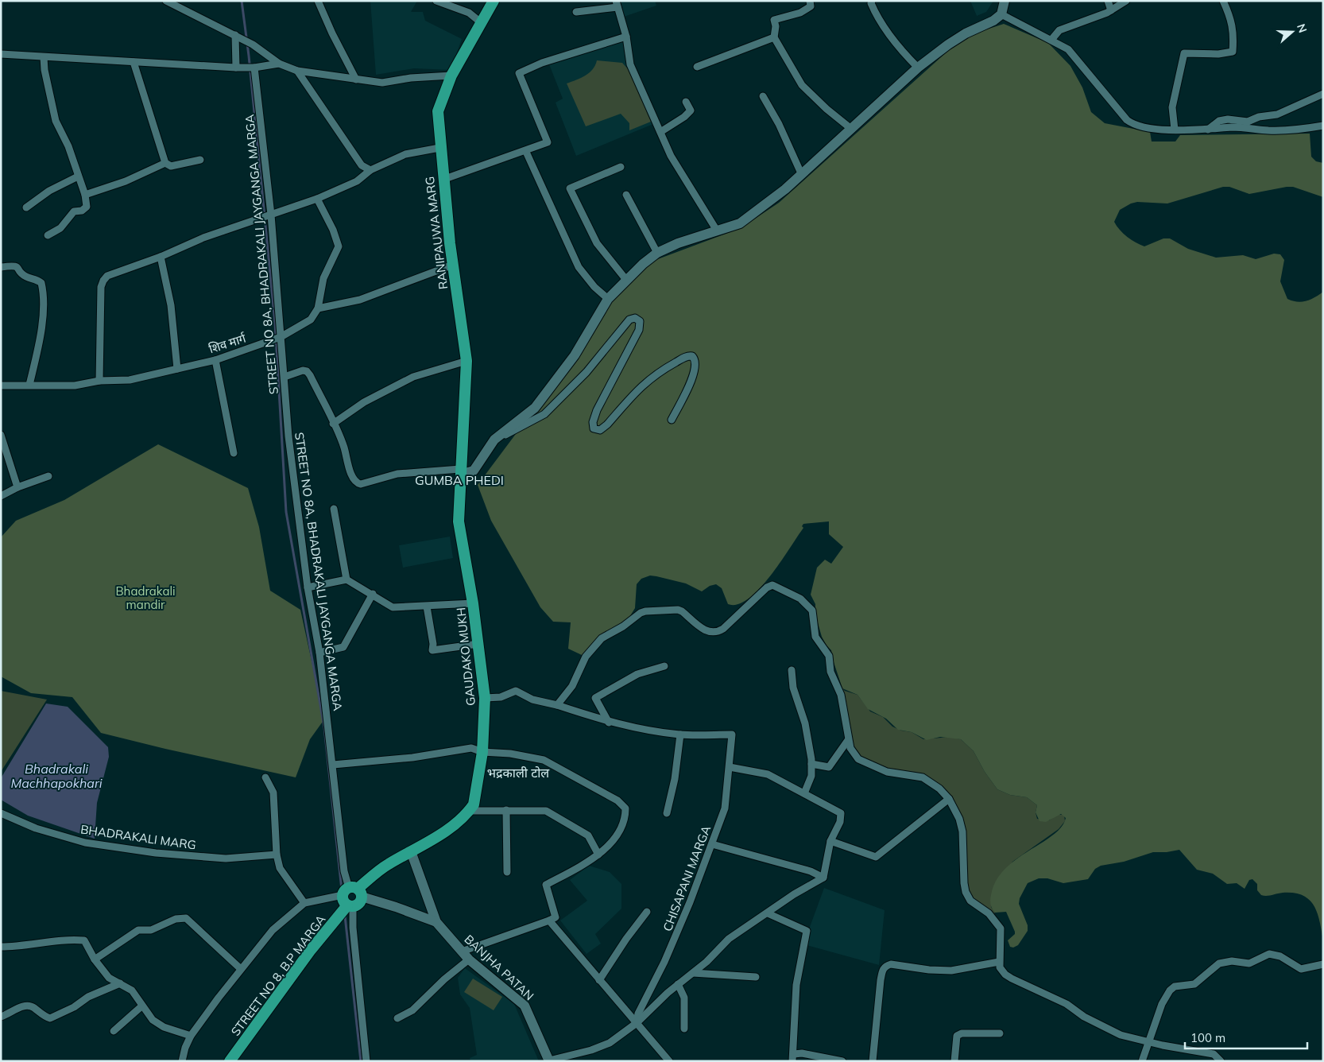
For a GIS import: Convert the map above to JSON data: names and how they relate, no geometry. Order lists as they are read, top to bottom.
{
  "streets": {
    "main road": [
      "RANIPAUWA MARG",
      "GAUDAKO MUKH",
      "BANJHA PATAN",
      "STREET NO 8, B.P MARGA"
    ],
    "street": [
      "STREET NO 8A, BHADRAKALI JAYGANGA MARGA",
      "शिव मार्ग",
      "BHADRAKALI MARG",
      "CHISAPANI MARGA"
    ]
  },
  "crossings": [
    ["RANIPAUWA MARG", "GAUDAKO MUKH"],
    ["STREET NO 8A, BHADRAKALI JAYGANGA MARGA", "शिव मार्ग"],
    ["STREET NO 8A, BHADRAKALI JAYGANGA MARGA", "STREET NO 8, B.P MARGA"],
    ["BANJHA PATAN", "STREET NO 8, B.P MARGA"]
  ],
  "districts": ["GUMBA PHEDI", "भद्रकाली टोल"],
  "water": ["Bhadrakali Machhapokhari"],
  "parks": ["Bhadrakali mandir"],
  "scale_bar": "100 m",
  "north": "right"
}
